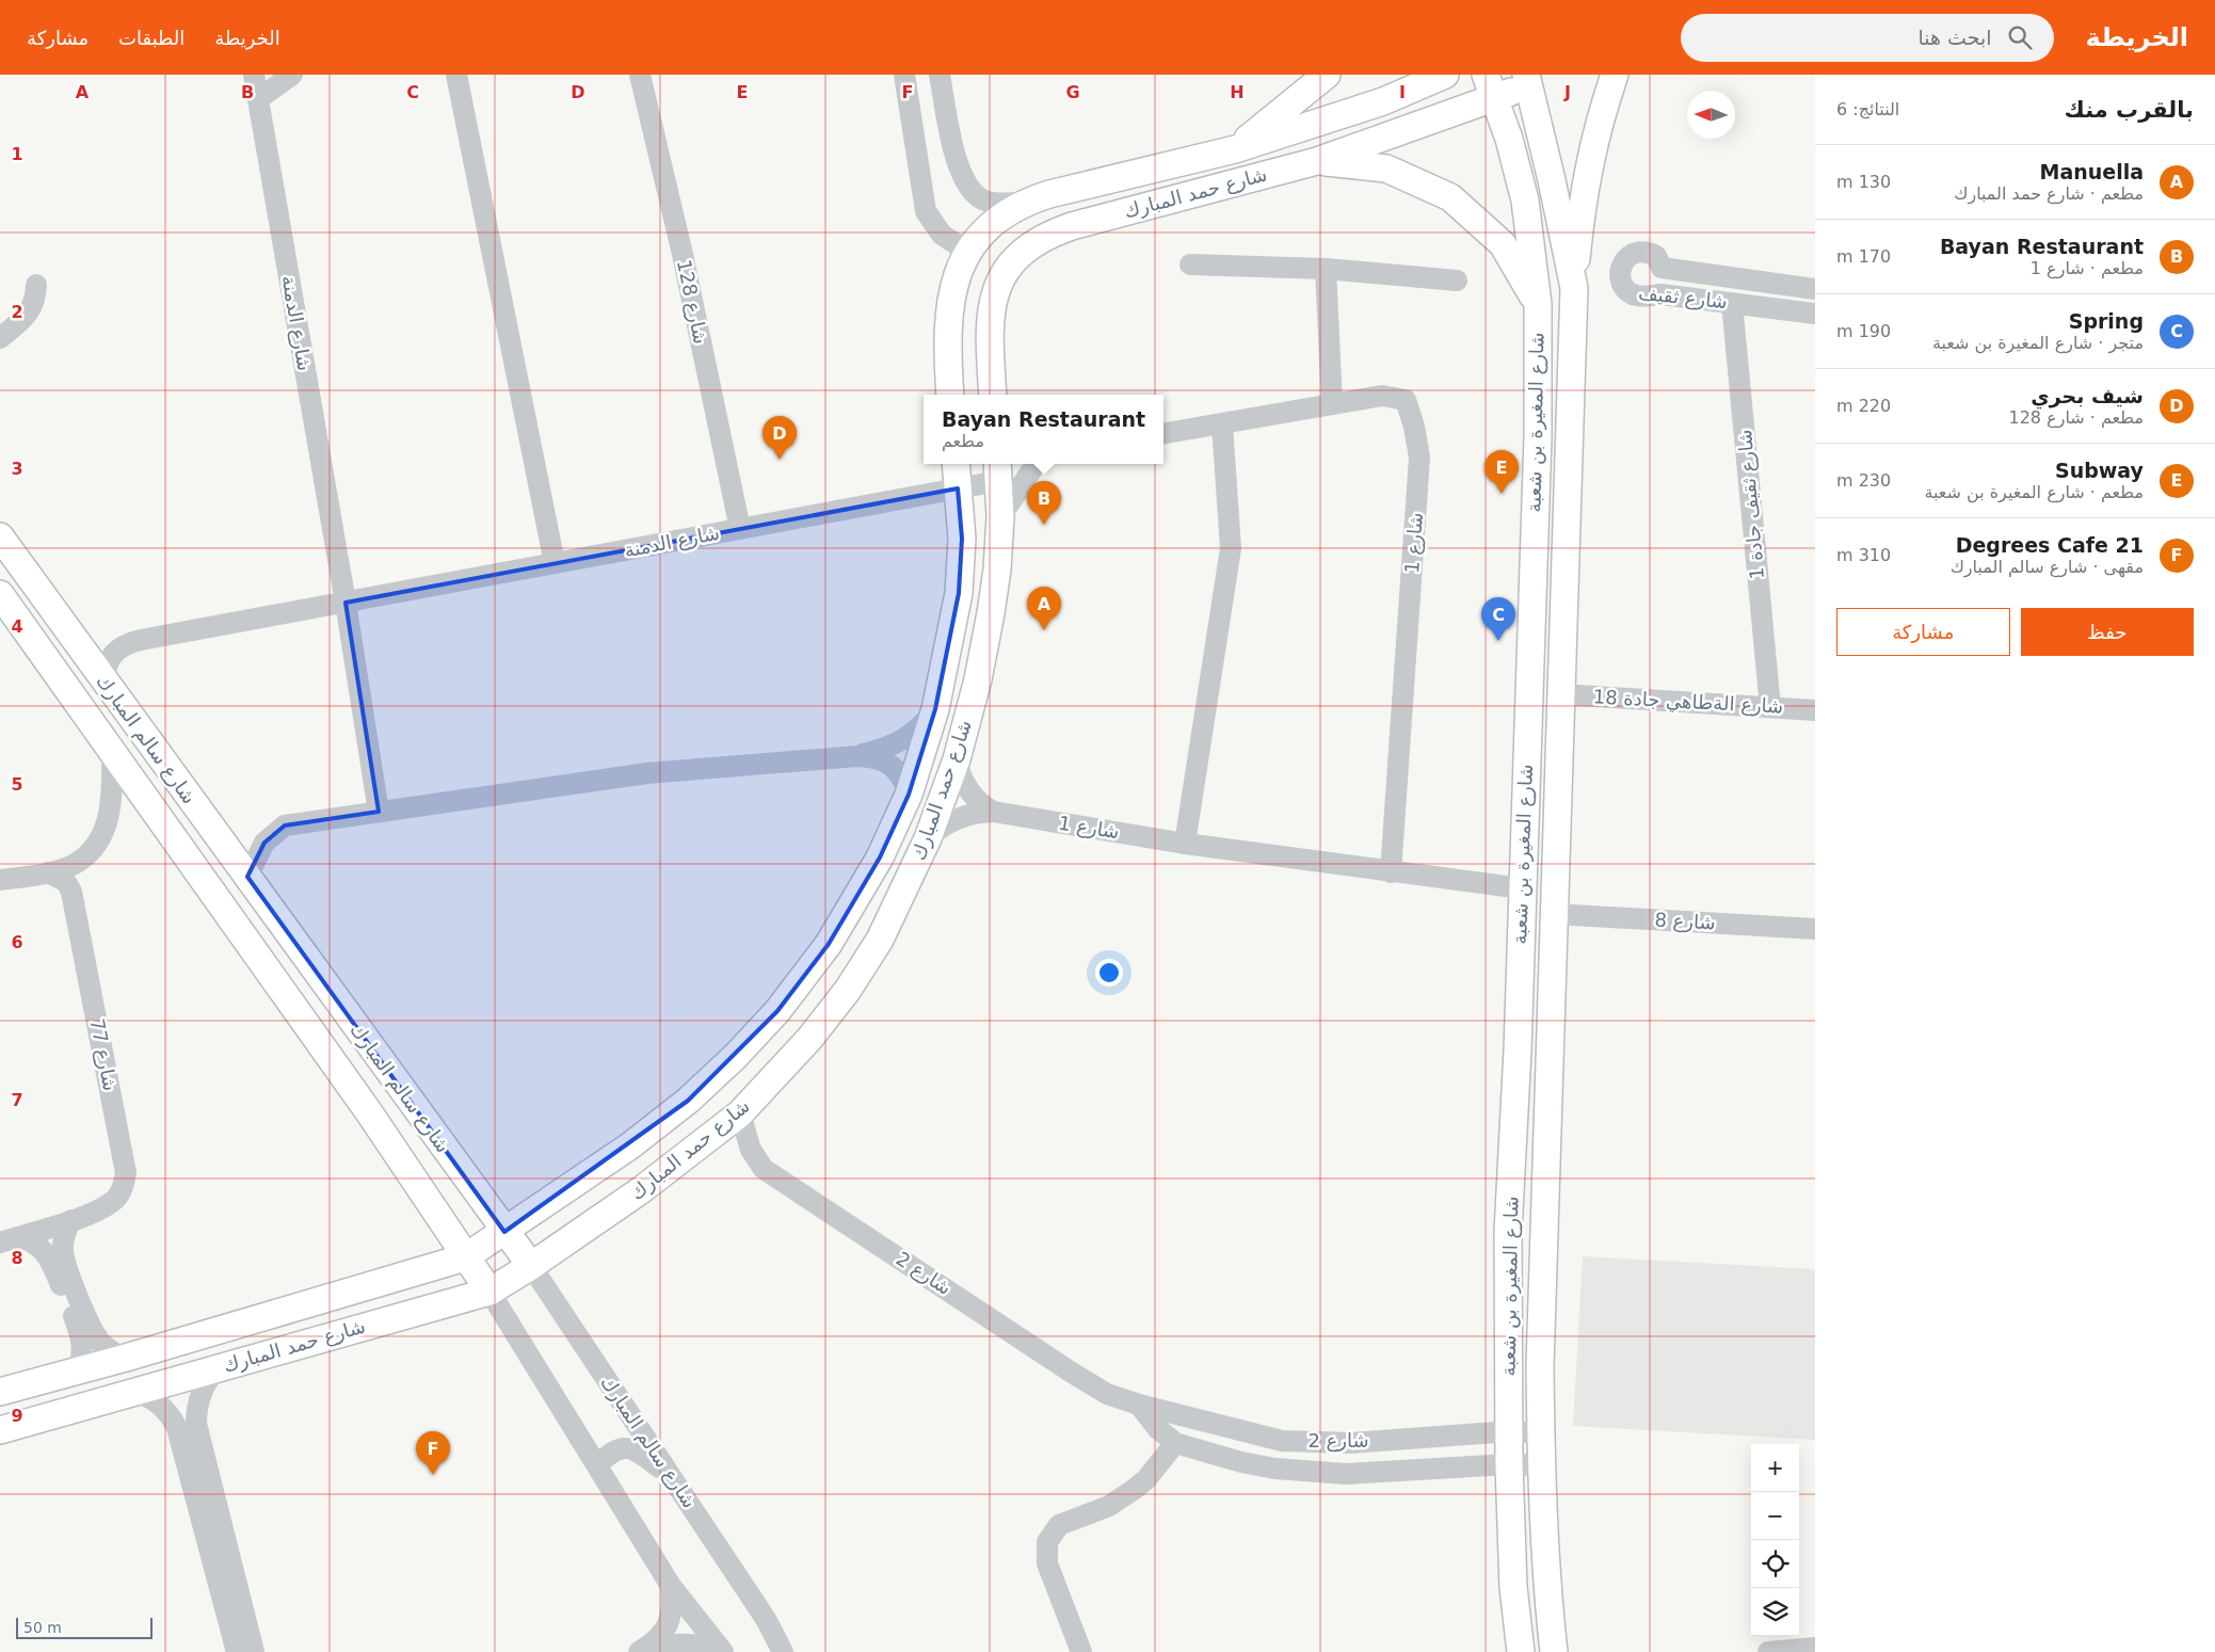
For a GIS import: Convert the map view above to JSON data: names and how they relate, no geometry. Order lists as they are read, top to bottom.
{
  "streets": {
    "main road": ["شارع حمد المبارك", "شارع المغيرة بن شعبة", "شارع سالم المبارك"],
    "street": [
      "شارع ثقيف",
      "شارع 128",
      "شارع الدمنة",
      "شارع ثقيف جادة 1",
      "شارع 1",
      "شارع الةطاهي جادة 18",
      "شارع 8",
      "شارع 77",
      "شارع 2"
    ]
  },
  "crossings": [
    ["شارع حمد المبارك", "شارع الدمنة"],
    ["شارع حمد المبارك", "شارع المغيرة بن شعبة"],
    ["شارع حمد المبارك", "شارع 1"],
    ["شارع حمد المبارك", "شارع سالم المبارك"],
    ["شارع حمد المبارك", "شارع 77"],
    ["شارع حمد المبارك", "شارع 2"],
    ["شارع ثقيف", "شارع ثقيف جادة 1"],
    ["شارع 128", "شارع الدمنة"],
    ["شارع الدمنة", "شارع سالم المبارك"],
    ["شارع المغيرة بن شعبة", "شارع 1"],
    ["شارع المغيرة بن شعبة", "شارع الةطاهي جادة 18"],
    ["شارع المغيرة بن شعبة", "شارع 8"],
    ["شارع المغيرة بن شعبة", "شارع 2"],
    ["شارع ثقيف جادة 1", "شارع الةطاهي جادة 18"]
  ],
  "scale_bar": "50 m",
  "north": "left",
  "page": {
    "header": "الخريطة",
    "search": "ابحث هنا",
    "nav": ["الخريطة", "الطبقات", "مشاركة"],
    "heading": ["بالقرب منك", "النتائج: 6"],
    "list": [
      {
        "mark": "A",
        "name": "Manuella",
        "note": "مطعم · شارع حمد المبارك",
        "value": "130 m"
      },
      {
        "mark": "B",
        "name": "Bayan Restaurant",
        "note": "مطعم · شارع 1",
        "value": "170 m"
      },
      {
        "mark": "C",
        "name": "Spring",
        "note": "متجر · شارع المغيرة بن شعبة",
        "value": "190 m"
      },
      {
        "mark": "D",
        "name": "شيف بحري",
        "note": "مطعم · شارع 128",
        "value": "220 m"
      },
      {
        "mark": "E",
        "name": "Subway",
        "note": "مطعم · شارع المغيرة بن شعبة",
        "value": "230 m"
      },
      {
        "mark": "F",
        "name": "21 Degrees Cafe",
        "note": "مقهى · شارع سالم المبارك",
        "value": "310 m"
      }
    ],
    "popup": ["Bayan Restaurant", "مطعم"],
    "pins": [
      "D",
      "E",
      "B",
      "A",
      "C",
      "F"
    ],
    "buttons": ["حفظ", "مشاركة"],
    "map_buttons": ["+", "−"],
    "scale": "50 m"
  },
  "grid": {
    "columns": [
      "A",
      "B",
      "C",
      "D",
      "E",
      "F",
      "G",
      "H",
      "I",
      "J"
    ],
    "rows": [
      "1",
      "2",
      "3",
      "4",
      "5",
      "6",
      "7",
      "8",
      "9"
    ]
  }
}
